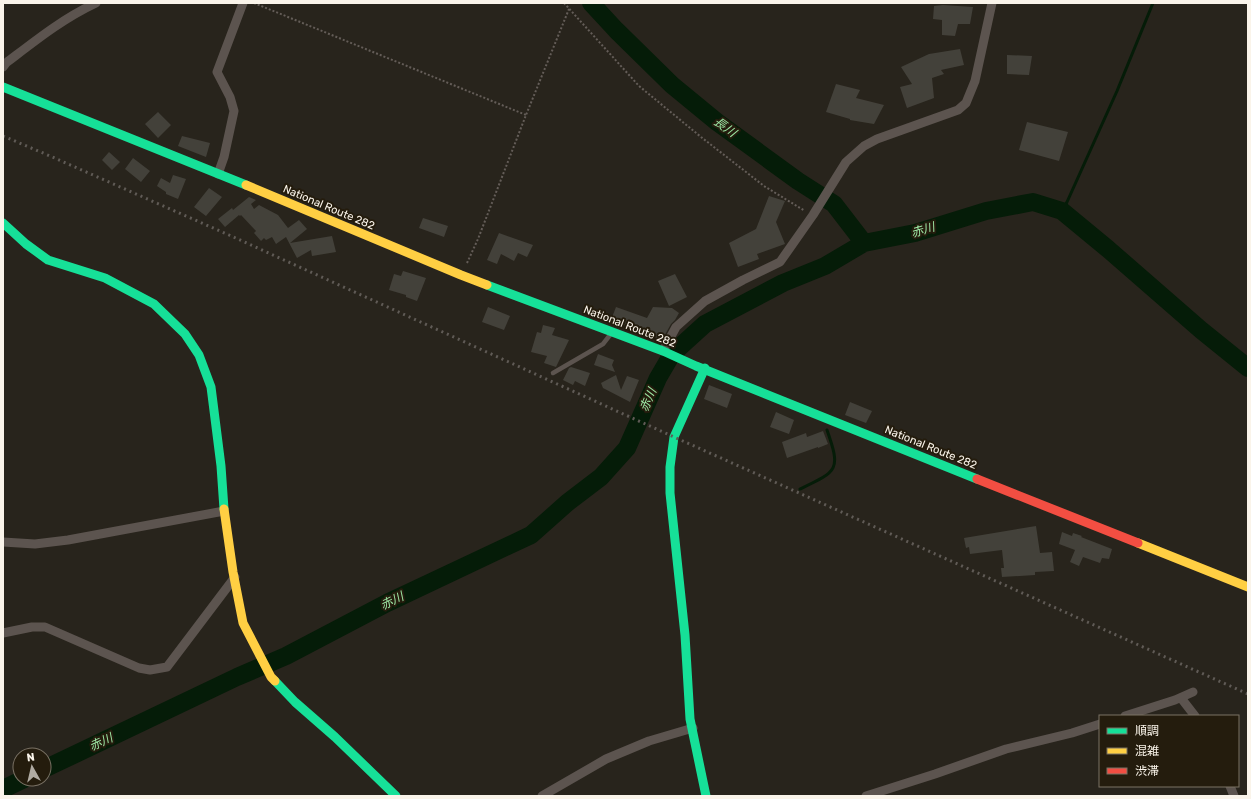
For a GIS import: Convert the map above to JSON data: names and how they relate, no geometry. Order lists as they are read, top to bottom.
{
  "streets": {
    "main road": ["National Route 282"]
  },
  "water": ["長川", "赤川"],
  "legend": ["順調", "混雑", "渋滞"],
  "north": "top"
}
